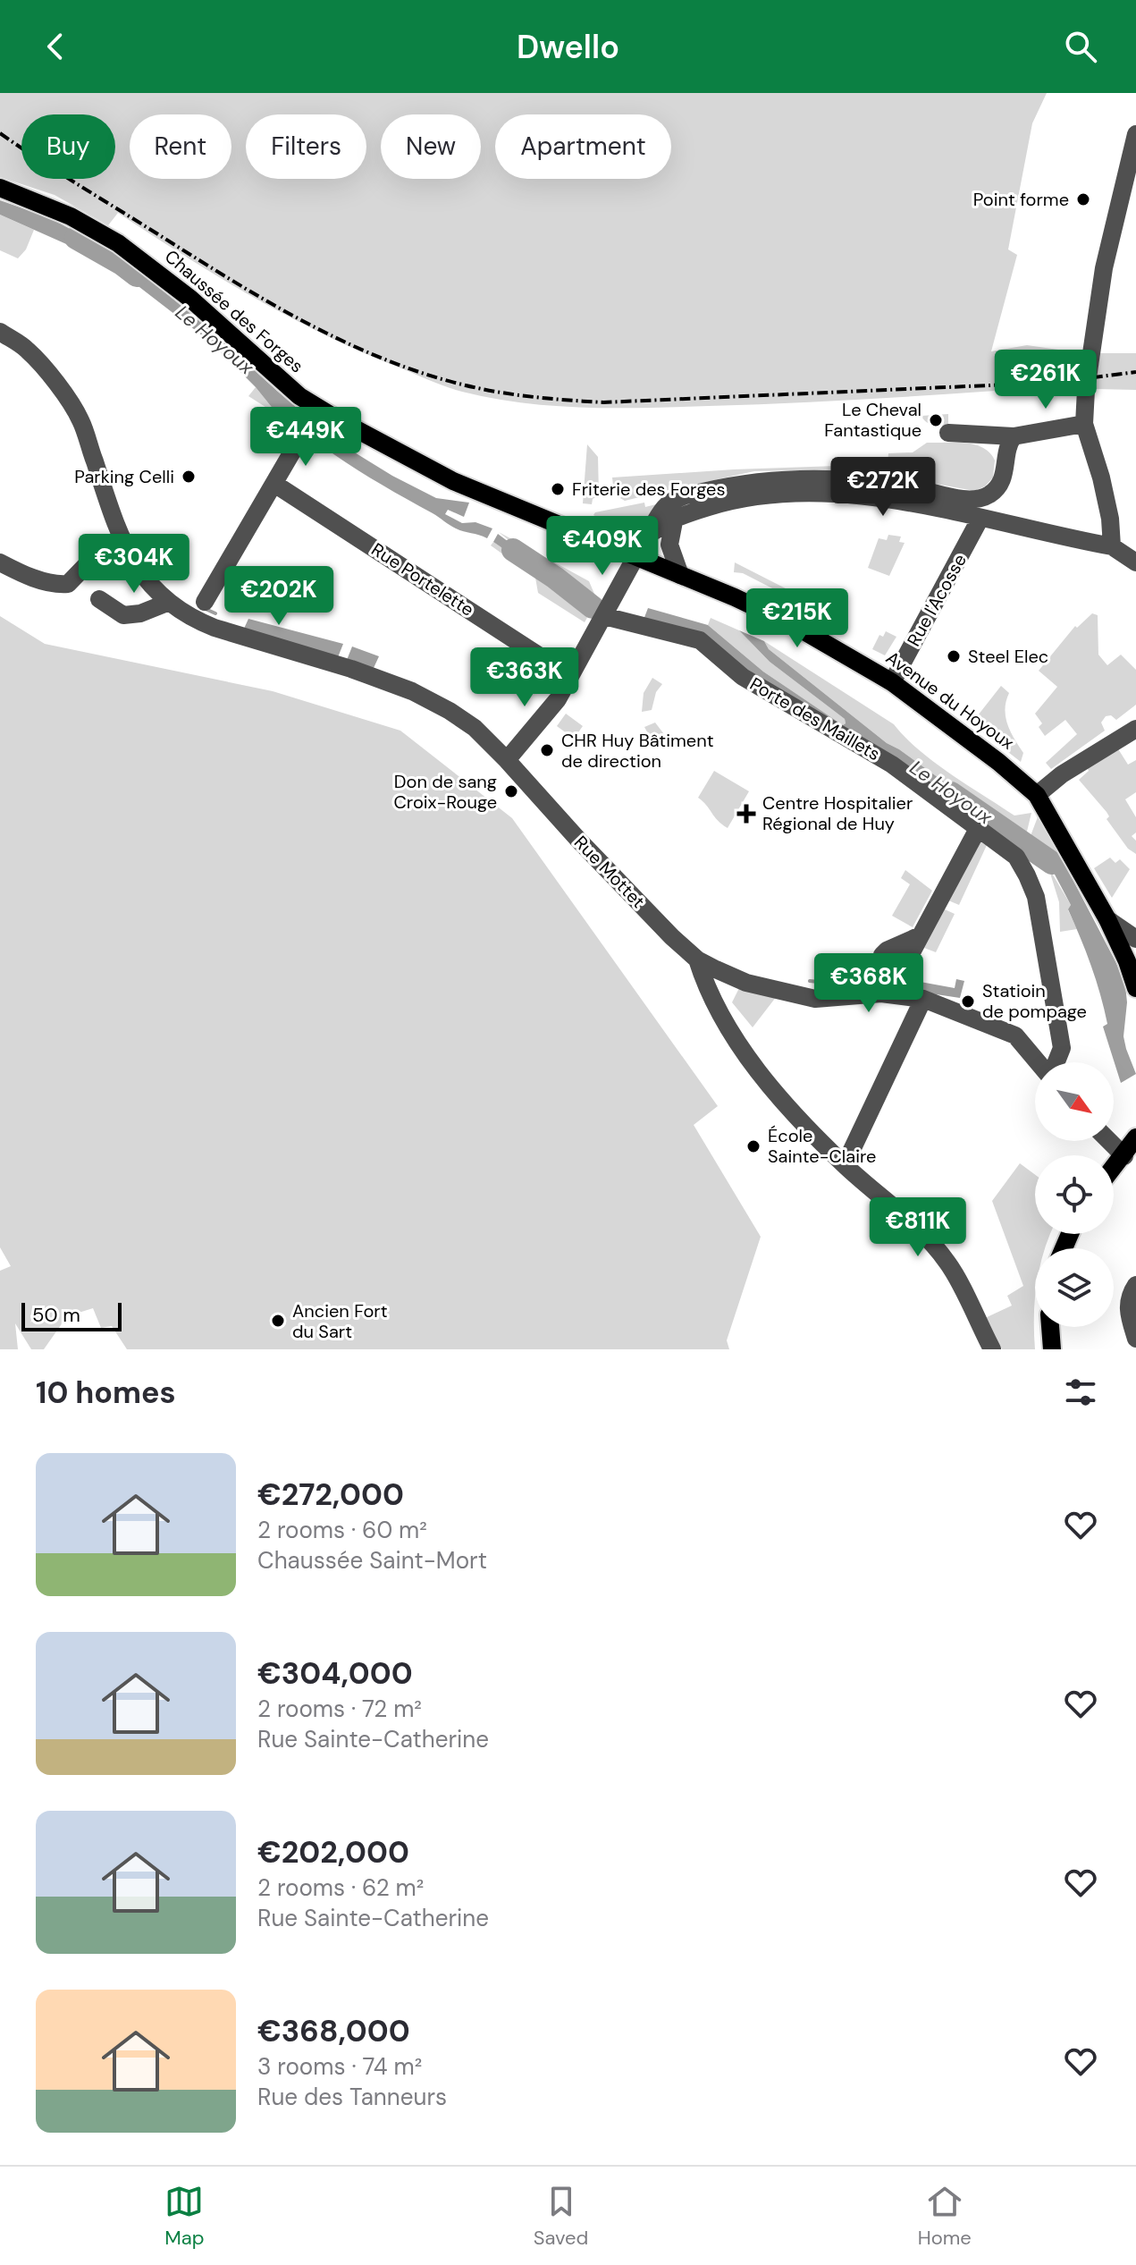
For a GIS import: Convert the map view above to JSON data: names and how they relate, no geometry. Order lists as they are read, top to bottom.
{
  "streets": {
    "main road": ["Chaussée des Forges", "Avenue du Hoyoux"],
    "street": [
      "Rue Portelette",
      "Rue l'Acosse",
      "Porte des Maillets",
      "Rue Mottet"
    ]
  },
  "crossings": [
    ["Chaussée des Forges", "Avenue du Hoyoux"],
    ["Rue l'Acosse", "Avenue du Hoyoux"]
  ],
  "water": ["Le Hoyoux"],
  "places": {
    "other": [
      "Point forme",
      "Le Cheval Fantastique",
      "Parking Celli",
      "Friterie des Forges",
      "Steel Elec",
      "CHR Huy Bâtiment de direction",
      "Don de sang Croix-Rouge",
      "Statioin de pompage",
      "École Sainte-Claire",
      "Ancien Fort du Sart"
    ],
    "health": ["Centre Hospitalier Régional de Huy"]
  },
  "scale_bar": "50 m",
  "north": "bottom right",
  "page": {
    "header": "Dwello",
    "chip": [
      "Buy",
      "Rent",
      "Filters",
      "New",
      "Apartment"
    ],
    "price": [
      "€261K",
      "€449K",
      "€272K",
      "€409K",
      "€304K",
      "€202K",
      "€215K",
      "€363K",
      "€368K",
      "€811K"
    ],
    "scale": "50 m",
    "heading": "10 homes",
    "list": [
      {
        "name": "€272,000",
        "note": "2 rooms · 60 m² · Chaussée Saint-Mort"
      },
      {
        "name": "€304,000",
        "note": "2 rooms · 72 m² · Rue Sainte-Catherine"
      },
      {
        "name": "€202,000",
        "note": "2 rooms · 62 m² · Rue Sainte-Catherine"
      },
      {
        "name": "€368,000",
        "note": "3 rooms · 74 m² · Rue des Tanneurs"
      }
    ],
    "tabs": ["Map", "Saved", "Home"]
  }
}
